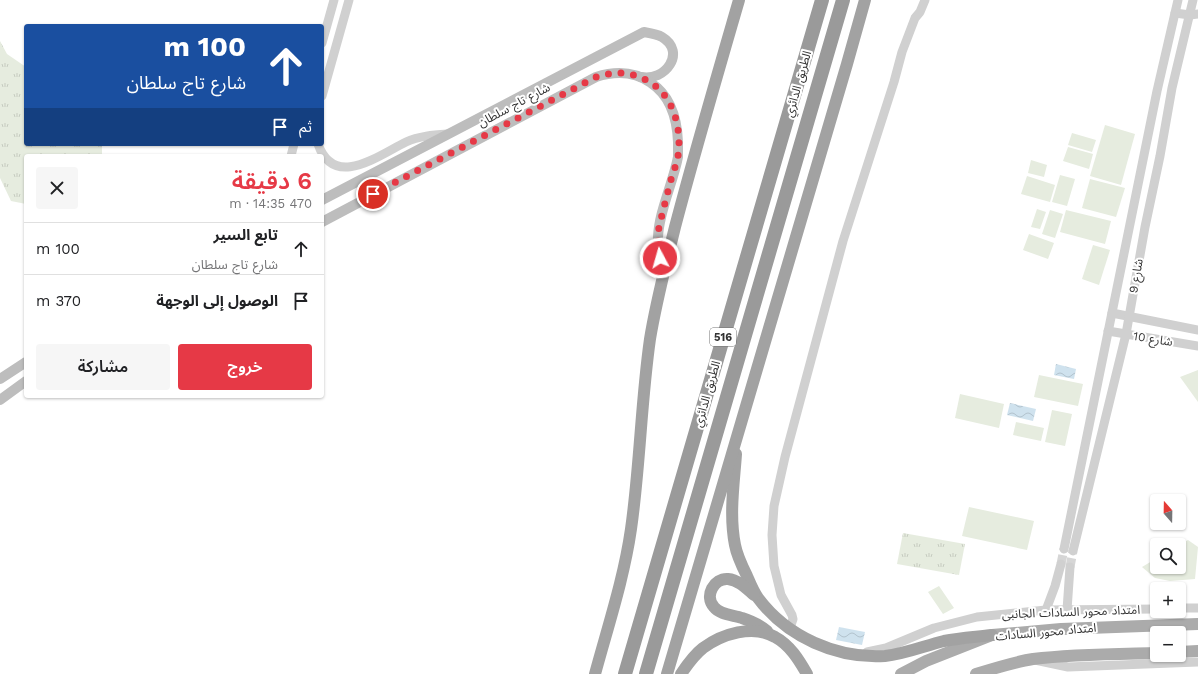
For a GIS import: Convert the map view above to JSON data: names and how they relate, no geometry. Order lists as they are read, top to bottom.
{
  "streets": {
    "highway": ["الطريق الدائري", "516"],
    "main road": ["شارع تاج سلطان", "امتداد محور السادات"],
    "street": ["شارع 9", "شارع 10", "امتداد محور السادات الجانبى"]
  },
  "crossings": [
    ["شارع 9", "شارع 10"]
  ],
  "north": "top",
  "page": {
    "turn": ["100 m", "شارع تاج سلطان"],
    "then": "ثم",
    "heading": ["6 دقيقة", "470 m · 14:35"],
    "list": [
      {
        "name": "تابع السير",
        "note": "شارع تاج سلطان",
        "value": "100 m"
      },
      {
        "name": "الوصول إلى الوجهة",
        "value": "370 m"
      }
    ],
    "buttons": ["خروج", "مشاركة"],
    "map_buttons": ["+", "−"]
  }
}
